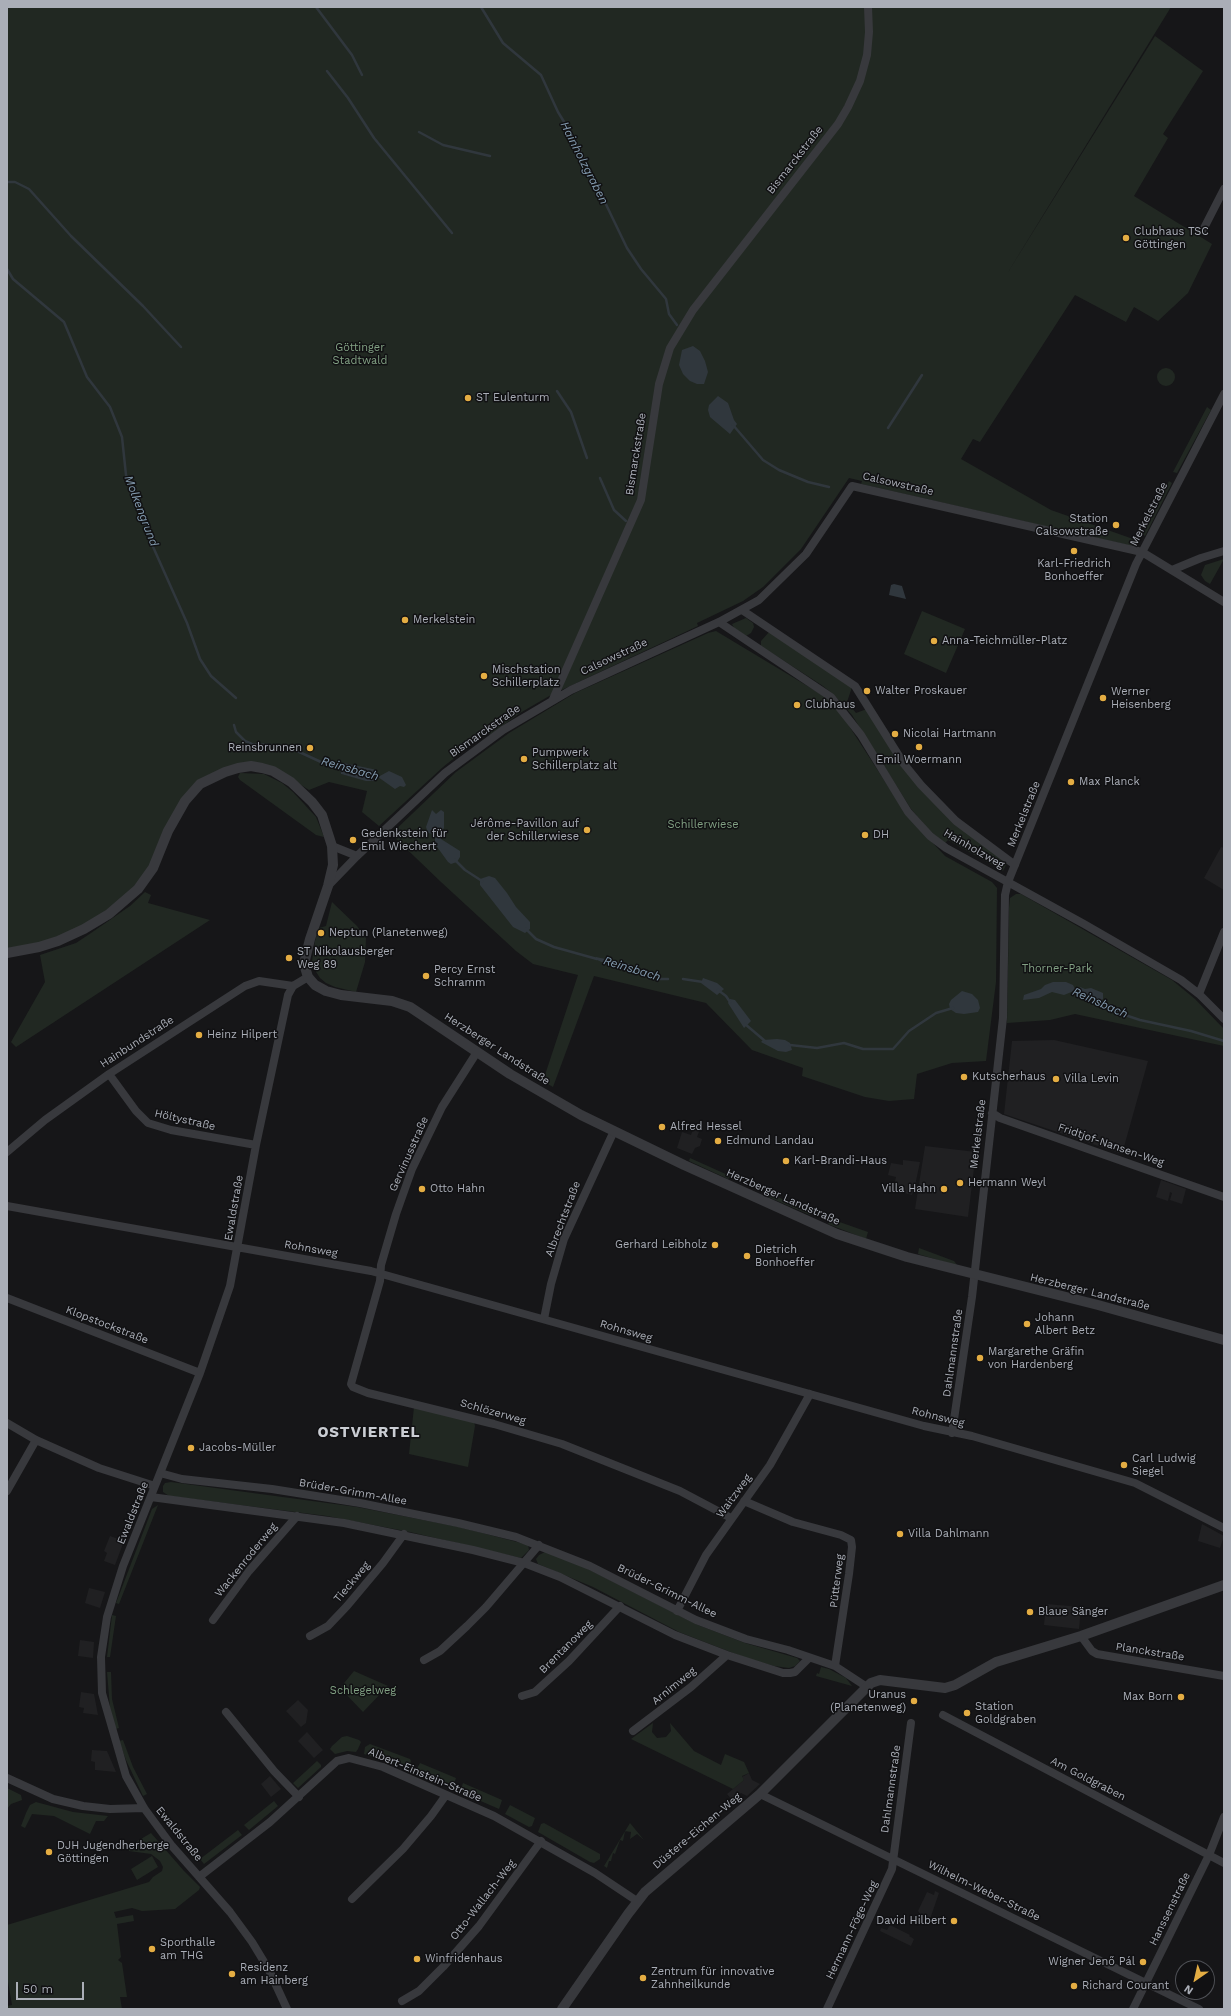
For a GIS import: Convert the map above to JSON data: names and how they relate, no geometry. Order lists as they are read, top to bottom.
{
  "streets": {
    "street": [
      "Bismarckstraße",
      "Calsowstraße",
      "Merkelstraße",
      "Hainholzweg",
      "Hainbundstraße",
      "Herzberger Landstraße",
      "Höltystraße",
      "Fridtjof-Nansen-Weg",
      "Gervinusstraße",
      "Ewaldstraße",
      "Albrechtstraße",
      "Rohnsweg",
      "Klopstockstraße",
      "Dahlmannstraße",
      "Schlözerweg",
      "Brüder-Grimm-Allee",
      "Waitzweg",
      "Wackenroderweg",
      "Pütterweg",
      "Tieckweg",
      "Brentanoweg",
      "Planckstraße",
      "Arnimweg",
      "Albert-Einstein-Straße",
      "Am Goldgraben",
      "Düstere-Eichen-Weg",
      "Wilhelm-Weber-Straße",
      "Otto-Wallach-Weg",
      "Hanssenstraße",
      "Hermann-Föge-Weg"
    ]
  },
  "crossings": [
    ["Bismarckstraße", "Calsowstraße"],
    ["Calsowstraße", "Merkelstraße"],
    ["Calsowstraße", "Hainholzweg"],
    ["Merkelstraße", "Hainholzweg"],
    ["Merkelstraße", "Herzberger Landstraße"],
    ["Merkelstraße", "Fridtjof-Nansen-Weg"],
    ["Merkelstraße", "Dahlmannstraße"],
    ["Hainbundstraße", "Höltystraße"],
    ["Hainbundstraße", "Ewaldstraße"],
    ["Herzberger Landstraße", "Gervinusstraße"],
    ["Herzberger Landstraße", "Albrechtstraße"],
    ["Herzberger Landstraße", "Dahlmannstraße"],
    ["Höltystraße", "Ewaldstraße"],
    ["Gervinusstraße", "Rohnsweg"],
    ["Gervinusstraße", "Schlözerweg"],
    ["Ewaldstraße", "Rohnsweg"],
    ["Ewaldstraße", "Klopstockstraße"],
    ["Ewaldstraße", "Brüder-Grimm-Allee"],
    ["Ewaldstraße", "Albert-Einstein-Straße"],
    ["Albrechtstraße", "Rohnsweg"],
    ["Rohnsweg", "Dahlmannstraße"],
    ["Rohnsweg", "Schlözerweg"],
    ["Rohnsweg", "Waitzweg"],
    ["Dahlmannstraße", "Wilhelm-Weber-Straße"],
    ["Dahlmannstraße", "Hermann-Föge-Weg"],
    ["Schlözerweg", "Waitzweg"],
    ["Brüder-Grimm-Allee", "Waitzweg"],
    ["Brüder-Grimm-Allee", "Pütterweg"],
    ["Brüder-Grimm-Allee", "Düstere-Eichen-Weg"],
    ["Waitzweg", "Pütterweg"],
    ["Albert-Einstein-Straße", "Düstere-Eichen-Weg"],
    ["Albert-Einstein-Straße", "Otto-Wallach-Weg"],
    ["Am Goldgraben", "Hanssenstraße"],
    ["Düstere-Eichen-Weg", "Wilhelm-Weber-Straße"],
    ["Wilhelm-Weber-Straße", "Hanssenstraße"],
    ["Wilhelm-Weber-Straße", "Hermann-Föge-Weg"]
  ],
  "districts": ["OSTVIERTEL"],
  "water": ["Hainholzgraben", "Molkengrund", "Reinsbach"],
  "parks": [
    "Göttinger Stadtwald",
    "Schillerwiese",
    "Thorner-Park",
    "Schlegelweg"
  ],
  "places": [
    "Clubhaus TSC Göttingen",
    "ST Eulenturm",
    "Station Calsowstraße",
    "Karl-Friedrich Bonhoeffer",
    "Merkelstein",
    "Anna-Teichmüller-Platz",
    "Mischstation Schillerplatz",
    "Walter Proskauer",
    "Werner Heisenberg",
    "Clubhaus",
    "Nicolai Hartmann",
    "Emil Woermann",
    "Reinsbrunnen",
    "Pumpwerk Schillerplatz alt",
    "Max Planck",
    "Jérôme-Pavillon auf der Schillerwiese",
    "DH",
    "Gedenkstein für Emil Wiechert",
    "Neptun (Planetenweg)",
    "ST Nikolausberger Weg 89",
    "Percy Ernst Schramm",
    "Heinz Hilpert",
    "Kutscherhaus",
    "Villa Levin",
    "Alfred Hessel",
    "Edmund Landau",
    "Karl-Brandi-Haus",
    "Hermann Weyl",
    "Otto Hahn",
    "Villa Hahn",
    "Gerhard Leibholz",
    "Dietrich Bonhoeffer",
    "Johann Albert Betz",
    "Margarethe Gräfin von Hardenberg",
    "Jacobs-Müller",
    "Carl Ludwig Siegel",
    "Villa Dahlmann",
    "Blaue Sänger",
    "Max Born",
    "Uranus (Planetenweg)",
    "Station Goldgraben",
    "DJH Jugendherberge Göttingen",
    "David Hilbert",
    "Sporthalle am THG",
    "Winfridenhaus",
    "Wigner Jenő Pál",
    "Residenz am Hainberg",
    "Zentrum für innovative Zahnheilkunde",
    "Richard Courant"
  ],
  "scale_bar": "50 m",
  "north": "bottom left"
}
